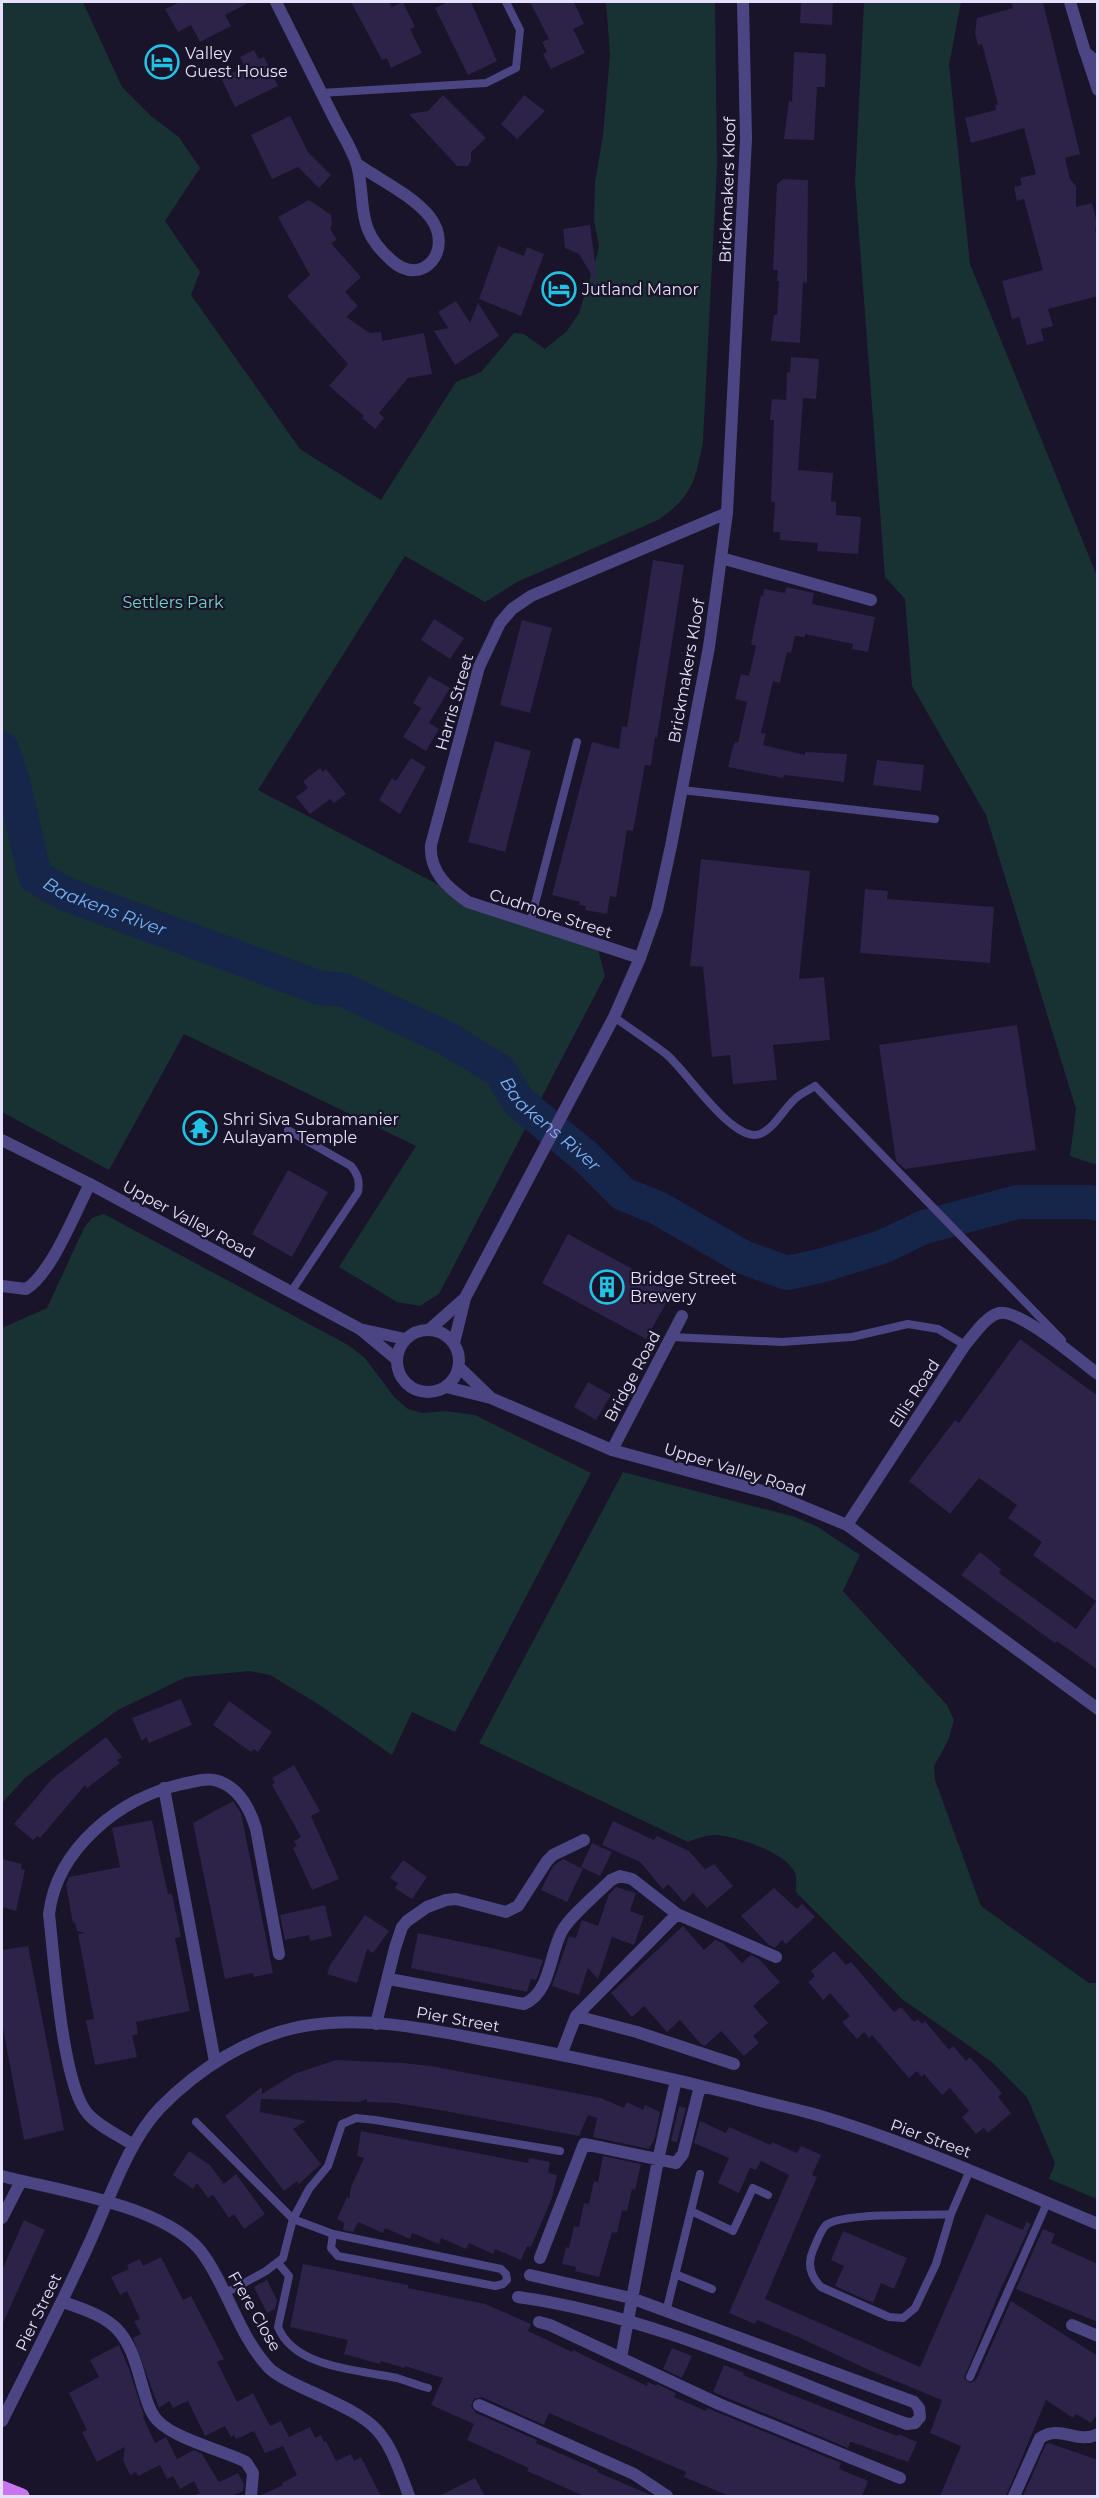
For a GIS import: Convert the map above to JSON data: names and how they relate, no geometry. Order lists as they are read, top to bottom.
{
  "streets": {
    "street": [
      "Brickmakers Kloof",
      "Harris Street",
      "Cudmore Street",
      "Upper Valley Road",
      "Bridge Road",
      "Ellis Road",
      "Pier Street",
      "Frere Close"
    ]
  },
  "crossings": [
    ["Brickmakers Kloof", "Harris Street"],
    ["Brickmakers Kloof", "Cudmore Street"],
    ["Brickmakers Kloof", "Upper Valley Road"],
    ["Harris Street", "Cudmore Street"],
    ["Upper Valley Road", "Bridge Road"],
    ["Upper Valley Road", "Ellis Road"],
    ["Pier Street", "Frere Close"]
  ],
  "water": ["Baakens River"],
  "parks": ["Settlers Park"],
  "places": {
    "hotel": ["Valley Guest House", "Jutland Manor"],
    "temple": ["Shri Siva Subramanier Aulayam Temple"],
    "building": ["Bridge Street Brewery"]
  }
}
